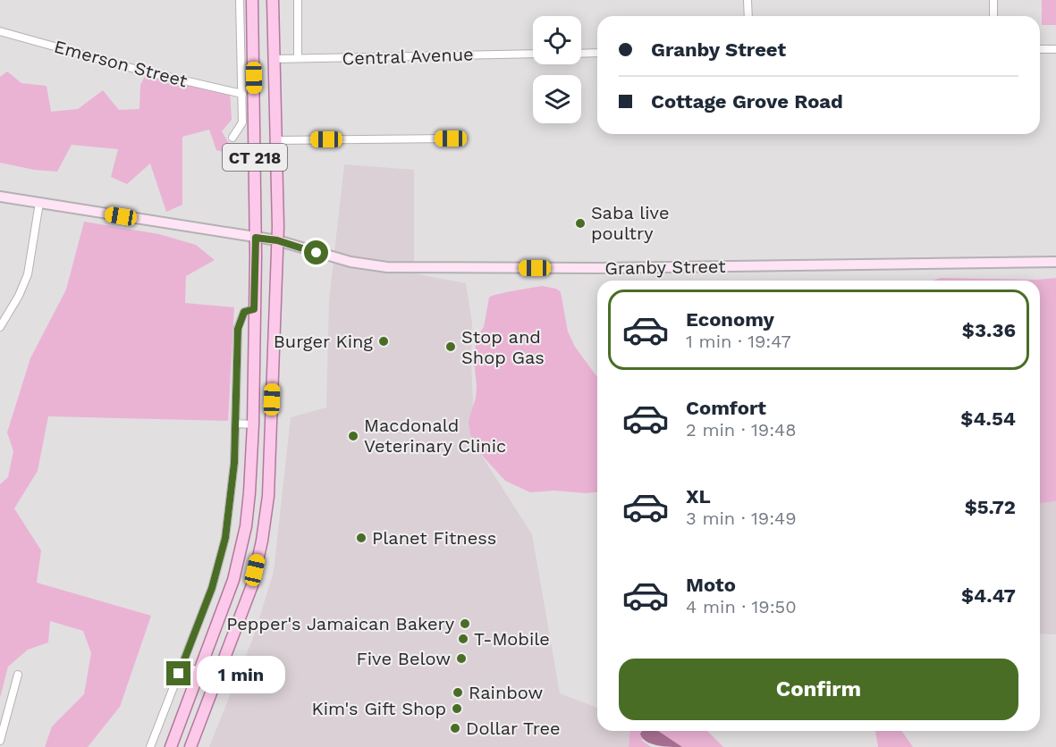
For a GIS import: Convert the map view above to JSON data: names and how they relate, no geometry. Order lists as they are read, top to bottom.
{
  "streets": {
    "main road": ["CT 218", "Granby Street"],
    "street": ["Central Avenue", "Emerson Street"]
  },
  "crossings": [
    ["Central Avenue", "CT 218"],
    ["CT 218", "Granby Street"]
  ],
  "places": [
    "Saba live poultry",
    "Burger King",
    "Stop and Shop Gas",
    "Macdonald Veterinary Clinic",
    "Planet Fitness",
    "Pepper's Jamaican Bakery",
    "T-Mobile",
    "Five Below",
    "Rainbow",
    "Kim's Gift Shop",
    "Dollar Tree"
  ],
  "page": {
    "banner": ["Granby Street", "Cottage Grove Road"],
    "list": [
      {
        "name": "Economy",
        "note": "1 min · 19:47",
        "value": "$3.36"
      },
      {
        "name": "Comfort",
        "note": "2 min · 19:48",
        "value": "$4.54"
      },
      {
        "name": "XL",
        "note": "3 min · 19:49",
        "value": "$5.72"
      },
      {
        "name": "Moto",
        "note": "4 min · 19:50",
        "value": "$4.47"
      }
    ],
    "buttons": "Confirm",
    "bubble": "1 min"
  }
}
